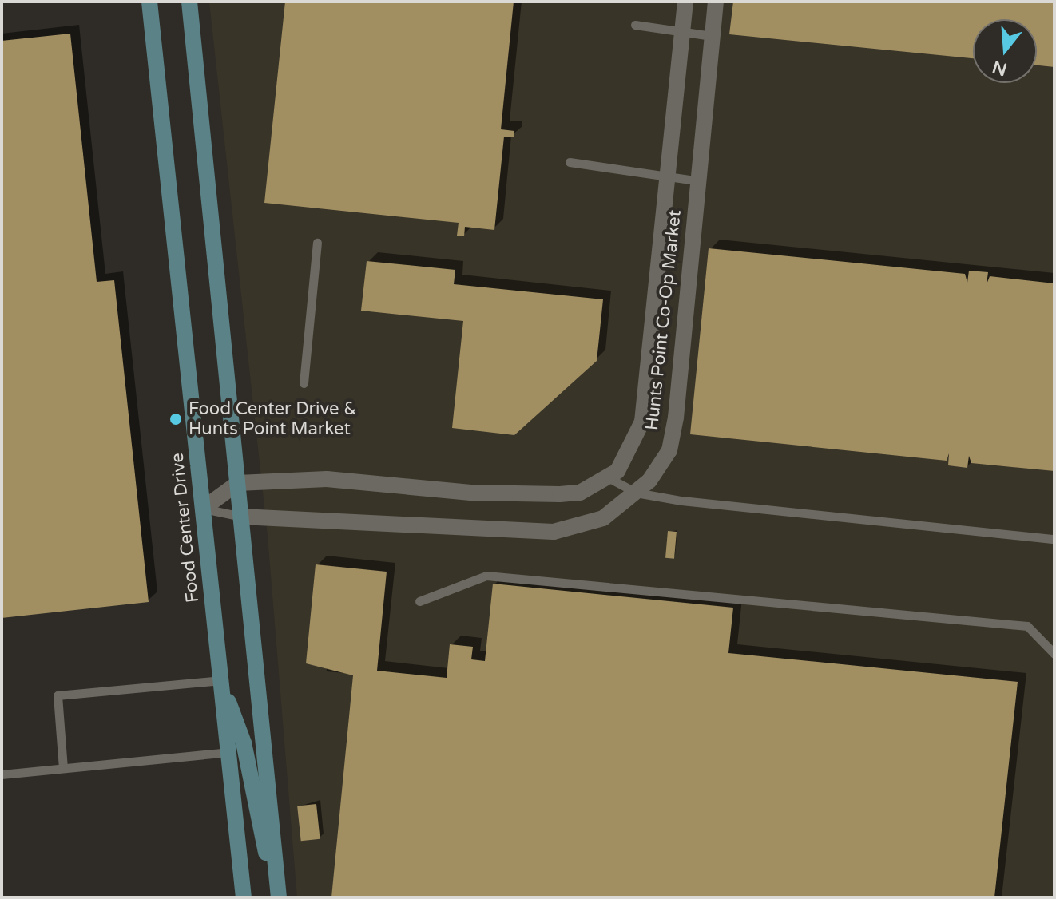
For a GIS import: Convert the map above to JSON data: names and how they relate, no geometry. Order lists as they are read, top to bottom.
{
  "streets": {
    "main road": ["Food Center Drive"],
    "street": ["Hunts Point Co-Op Market"]
  },
  "places": ["Food Center Drive & Hunts Point Market"],
  "north": "bottom"
}
